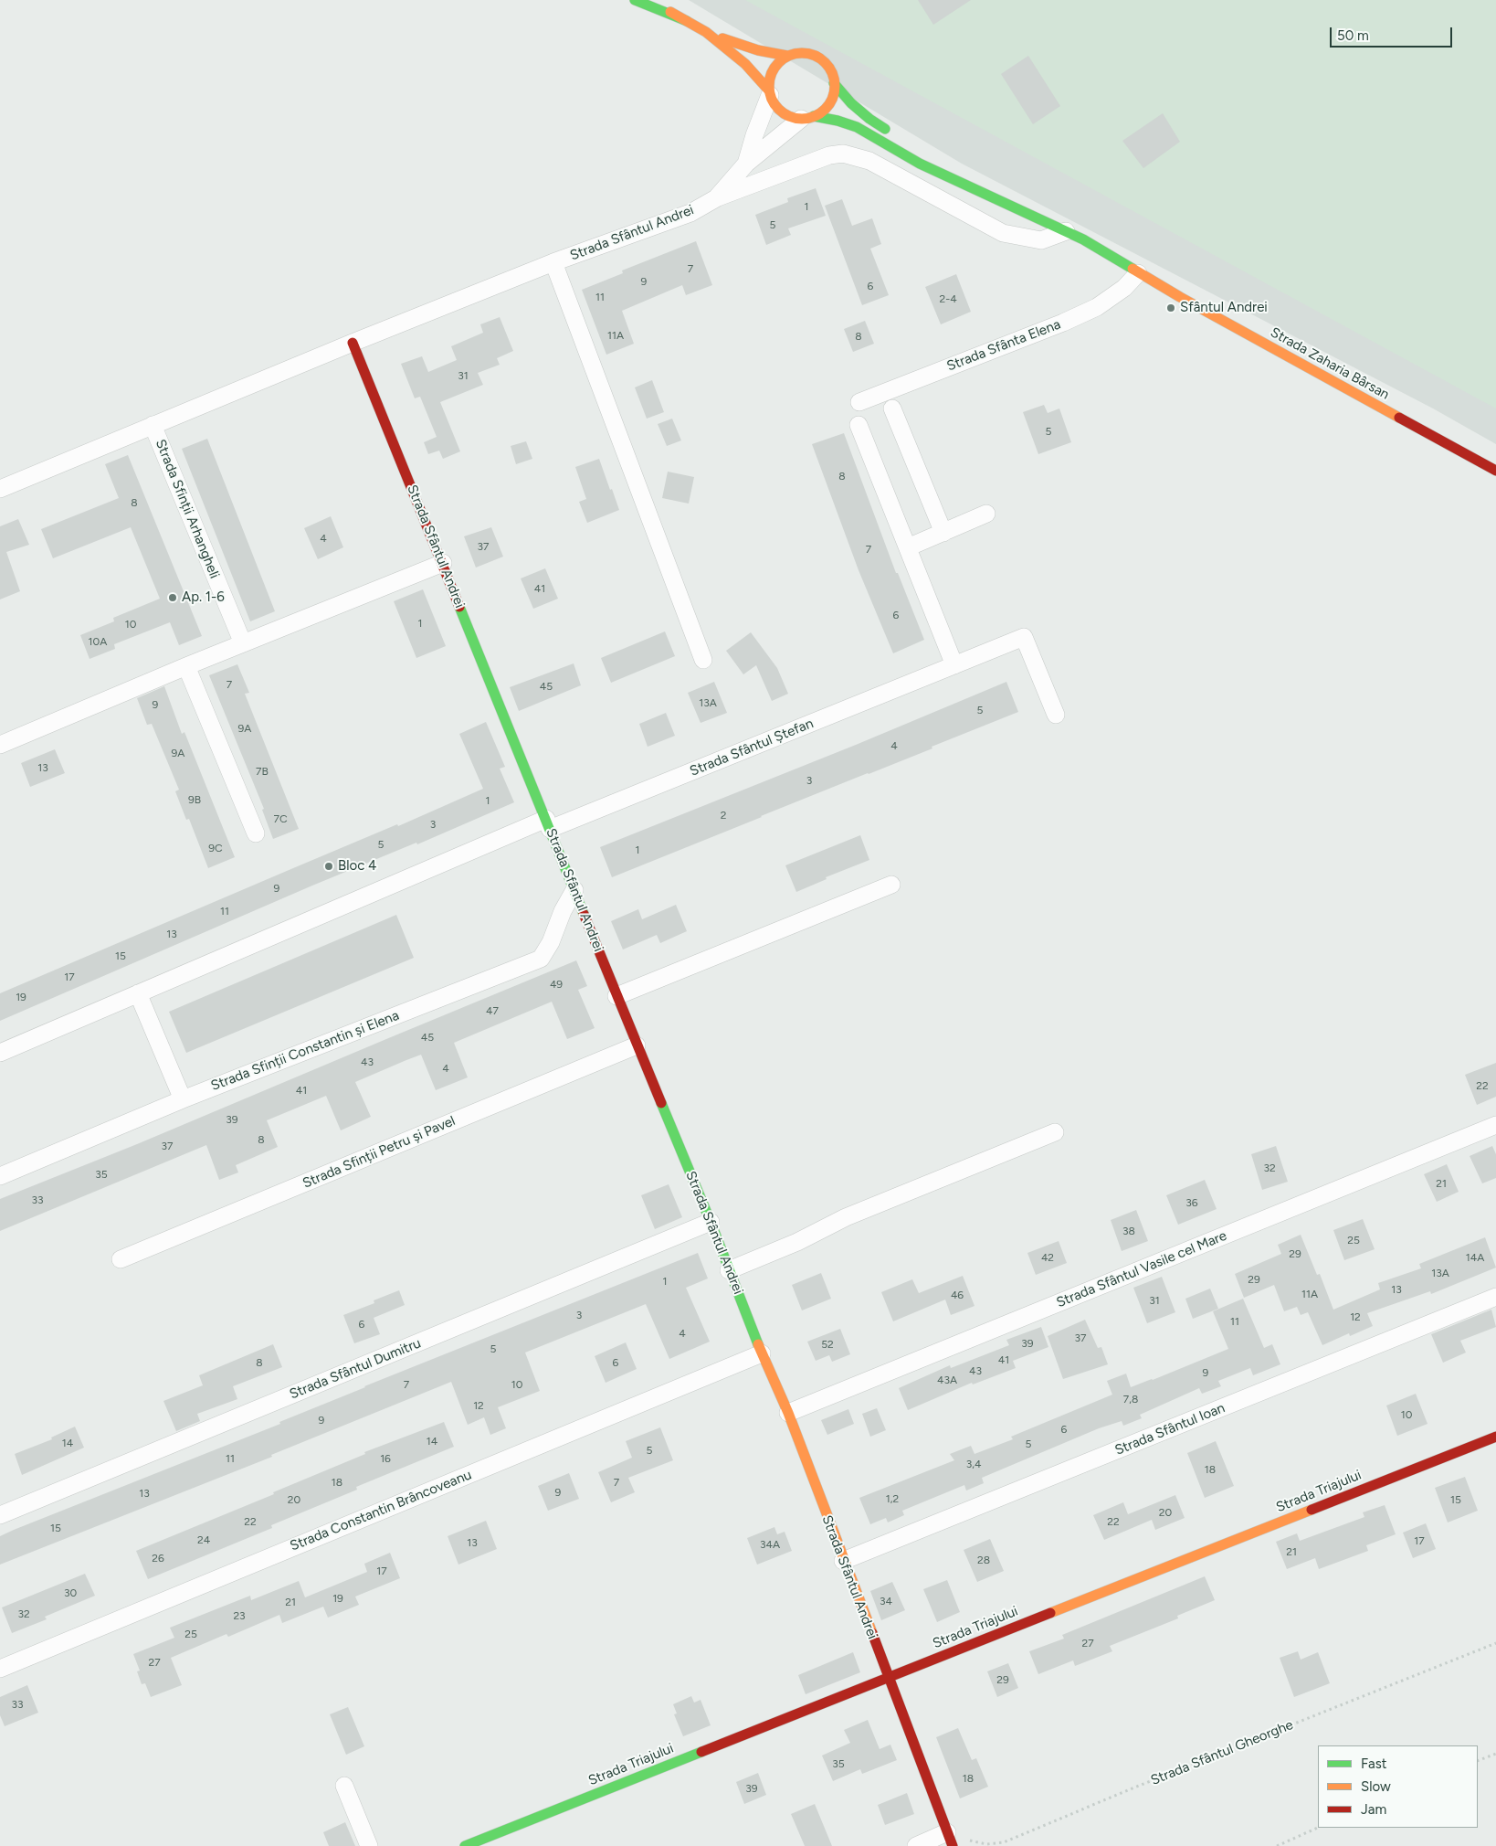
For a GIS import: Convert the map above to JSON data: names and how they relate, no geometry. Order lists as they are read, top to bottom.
{
  "streets": {
    "main road": ["Strada Sfântul Andrei", "Strada Zaharia Bârsan", "Strada Triajului"],
    "street": [
      "Strada Sfânta Elena",
      "Strada Sfinții Arhangheli",
      "Strada Sfântul Ștefan",
      "Strada Sfinții Constantin și Elena",
      "Strada Sfinții Petru și Pavel",
      "Strada Sfântul Vasile cel Mare",
      "Strada Sfântul Dumitru",
      "Strada Sfântul Ioan",
      "Strada Constantin Brâncoveanu"
    ],
    "path": ["Strada Sfântul Gheorghe"]
  },
  "crossings": [
    ["Strada Sfântul Andrei", "Strada Sfântul Ștefan"],
    ["Strada Sfântul Andrei", "Strada Sfinții Constantin și Elena"],
    ["Strada Sfântul Andrei", "Strada Sfinții Petru și Pavel"],
    ["Strada Sfântul Andrei", "Strada Sfântul Vasile cel Mare"],
    ["Strada Sfântul Andrei", "Strada Sfântul Dumitru"],
    ["Strada Sfântul Andrei", "Strada Sfântul Ioan"],
    ["Strada Sfântul Andrei", "Strada Triajului"],
    ["Strada Sfântul Andrei", "Strada Constantin Brâncoveanu"],
    ["Strada Sfântul Andrei", "Strada Sfântul Gheorghe"],
    ["Strada Sfânta Elena", "Strada Zaharia Bârsan"]
  ],
  "places": ["Sfântul Andrei", "Ap. 1-6", "Bloc 4"],
  "house_numbers": [
    "1",
    "5",
    "7",
    "9",
    "6",
    "11",
    "2-4",
    "11A",
    "8",
    "31",
    "5",
    "8",
    "8",
    "4",
    "37",
    "7",
    "41",
    "6",
    "1",
    "10",
    "10A",
    "7",
    "45",
    "13A",
    "9",
    "5",
    "9A",
    "4",
    "9A",
    "13",
    "7B",
    "3",
    "9B",
    "1",
    "2",
    "7C",
    "3",
    "5",
    "9C",
    "1",
    "9",
    "11",
    "13",
    "15",
    "17",
    "49",
    "19",
    "47",
    "45",
    "43",
    "4",
    "22",
    "41",
    "39",
    "8",
    "37",
    "32",
    "35",
    "21",
    "33",
    "36",
    "38",
    "25",
    "29",
    "42",
    "14A",
    "13A",
    "29",
    "1",
    "13",
    "11A",
    "46",
    "31",
    "3",
    "12",
    "11",
    "6",
    "4",
    "37",
    "39",
    "52",
    "5",
    "41",
    "8",
    "6",
    "43",
    "9",
    "43A",
    "7",
    "10",
    "7,8",
    "12",
    "10",
    "9",
    "6",
    "14",
    "14",
    "5",
    "5",
    "11",
    "16",
    "3,4",
    "18",
    "18",
    "7",
    "9",
    "13",
    "1,2",
    "20",
    "15",
    "20",
    "22",
    "22",
    "15",
    "24",
    "17",
    "13",
    "34A",
    "21",
    "26",
    "28",
    "17",
    "30",
    "19",
    "34",
    "21",
    "32",
    "23",
    "25",
    "27",
    "27",
    "29",
    "33",
    "35",
    "18",
    "39"
  ],
  "legend": ["Fast", "Slow", "Jam"],
  "scale_bar": "50 m"
}
